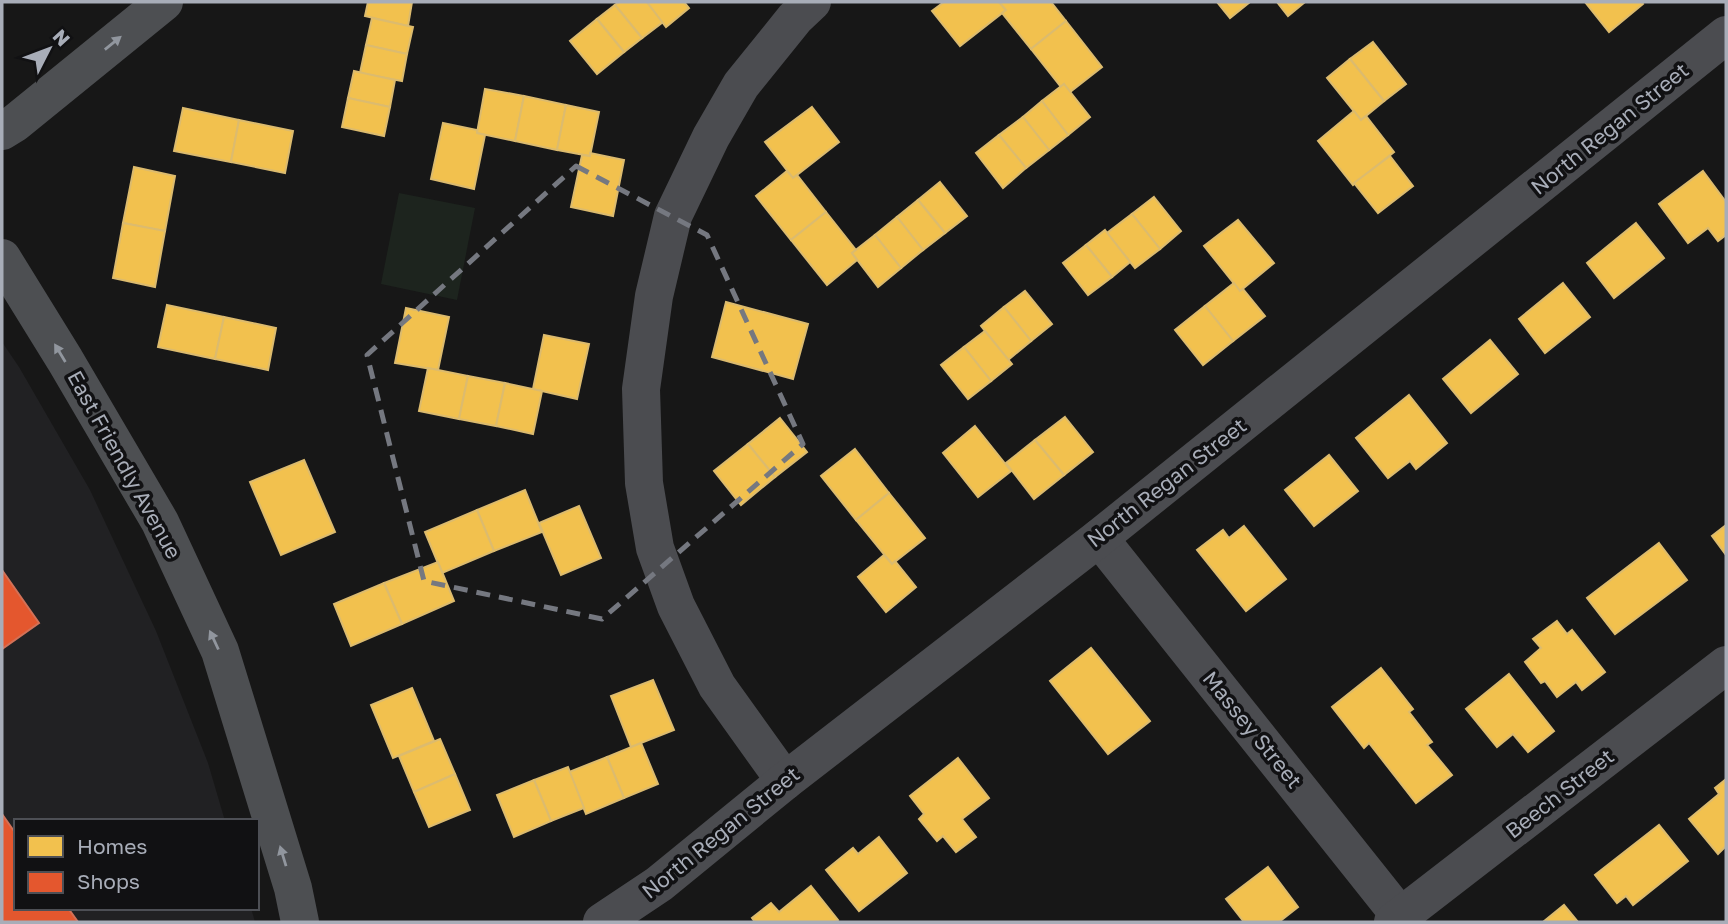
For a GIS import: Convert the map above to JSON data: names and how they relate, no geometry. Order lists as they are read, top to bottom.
{
  "streets": {
    "main road": ["East Friendly Avenue"],
    "street": ["North Regan Street", "Massey Street", "Beech Street"]
  },
  "crossings": [
    ["North Regan Street", "Massey Street"],
    ["Massey Street", "Beech Street"]
  ],
  "one_way": ["East Friendly Avenue"],
  "legend": ["Homes", "Shops"],
  "north": "top right"
}
